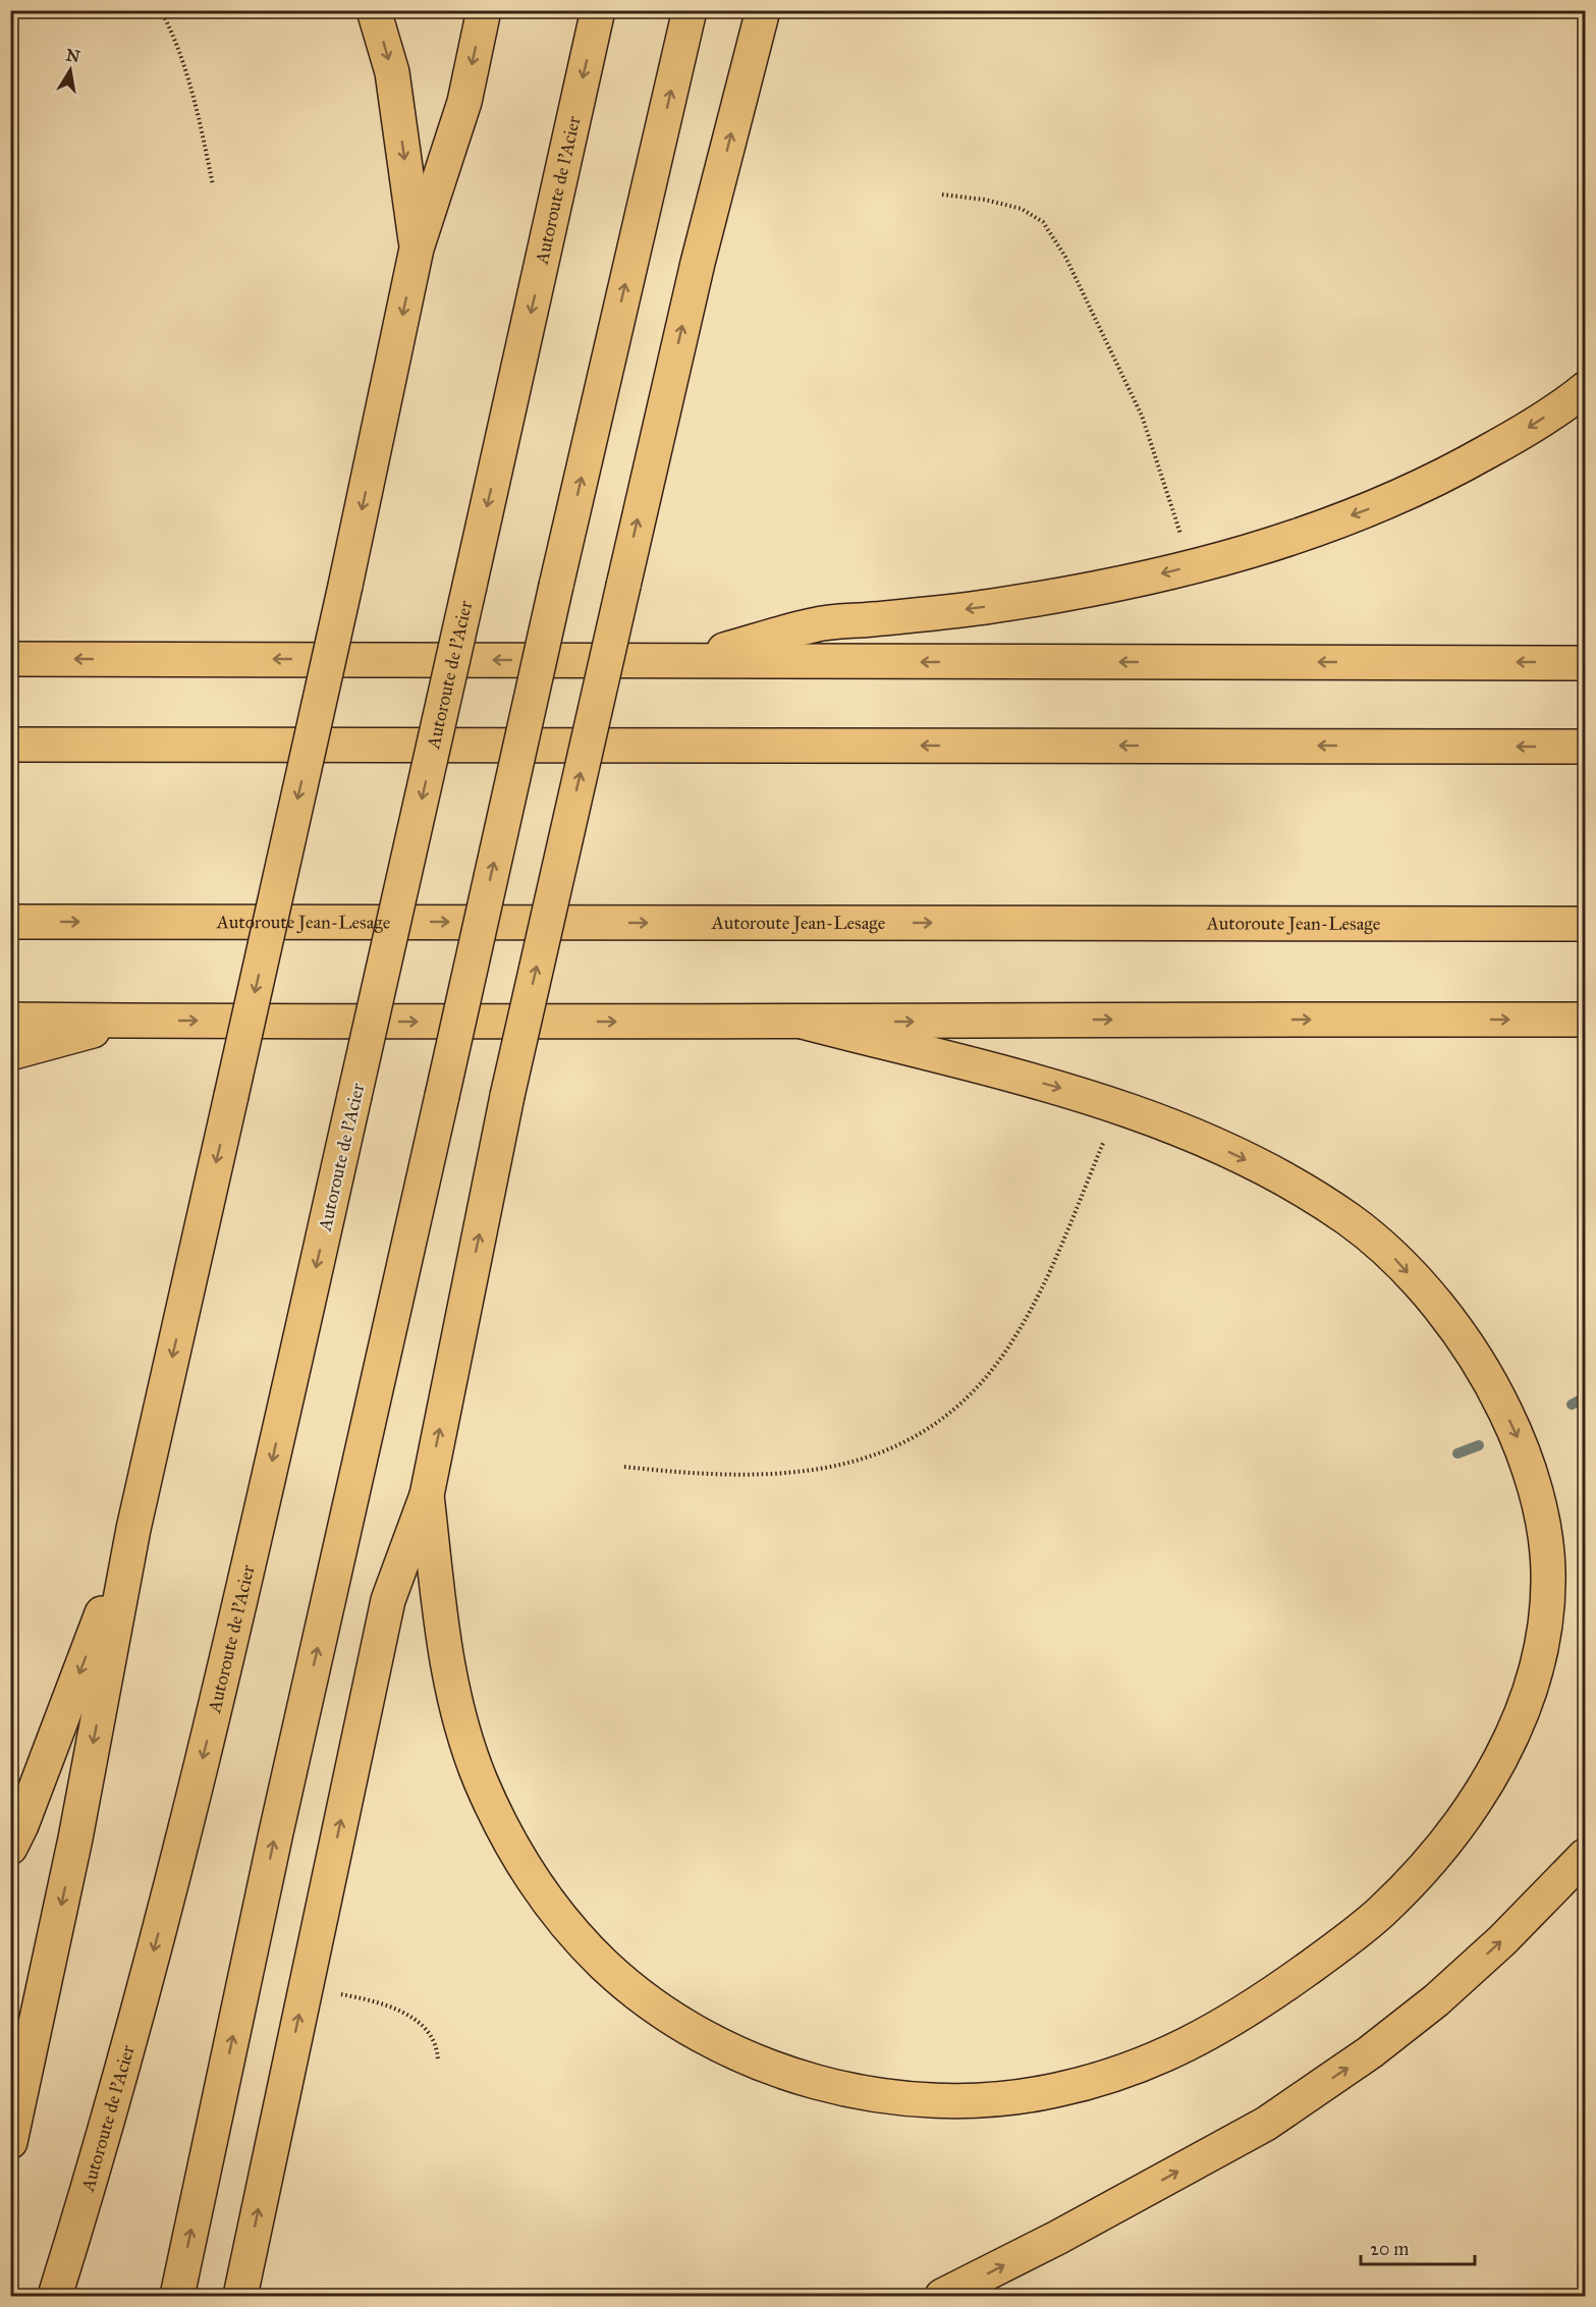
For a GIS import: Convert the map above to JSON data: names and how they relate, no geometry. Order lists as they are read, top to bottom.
{
  "streets": {
    "highway": ["Autoroute de l'Acier", "Autoroute Jean-Lesage"]
  },
  "scale_bar": "20 m",
  "north": "top"
}
